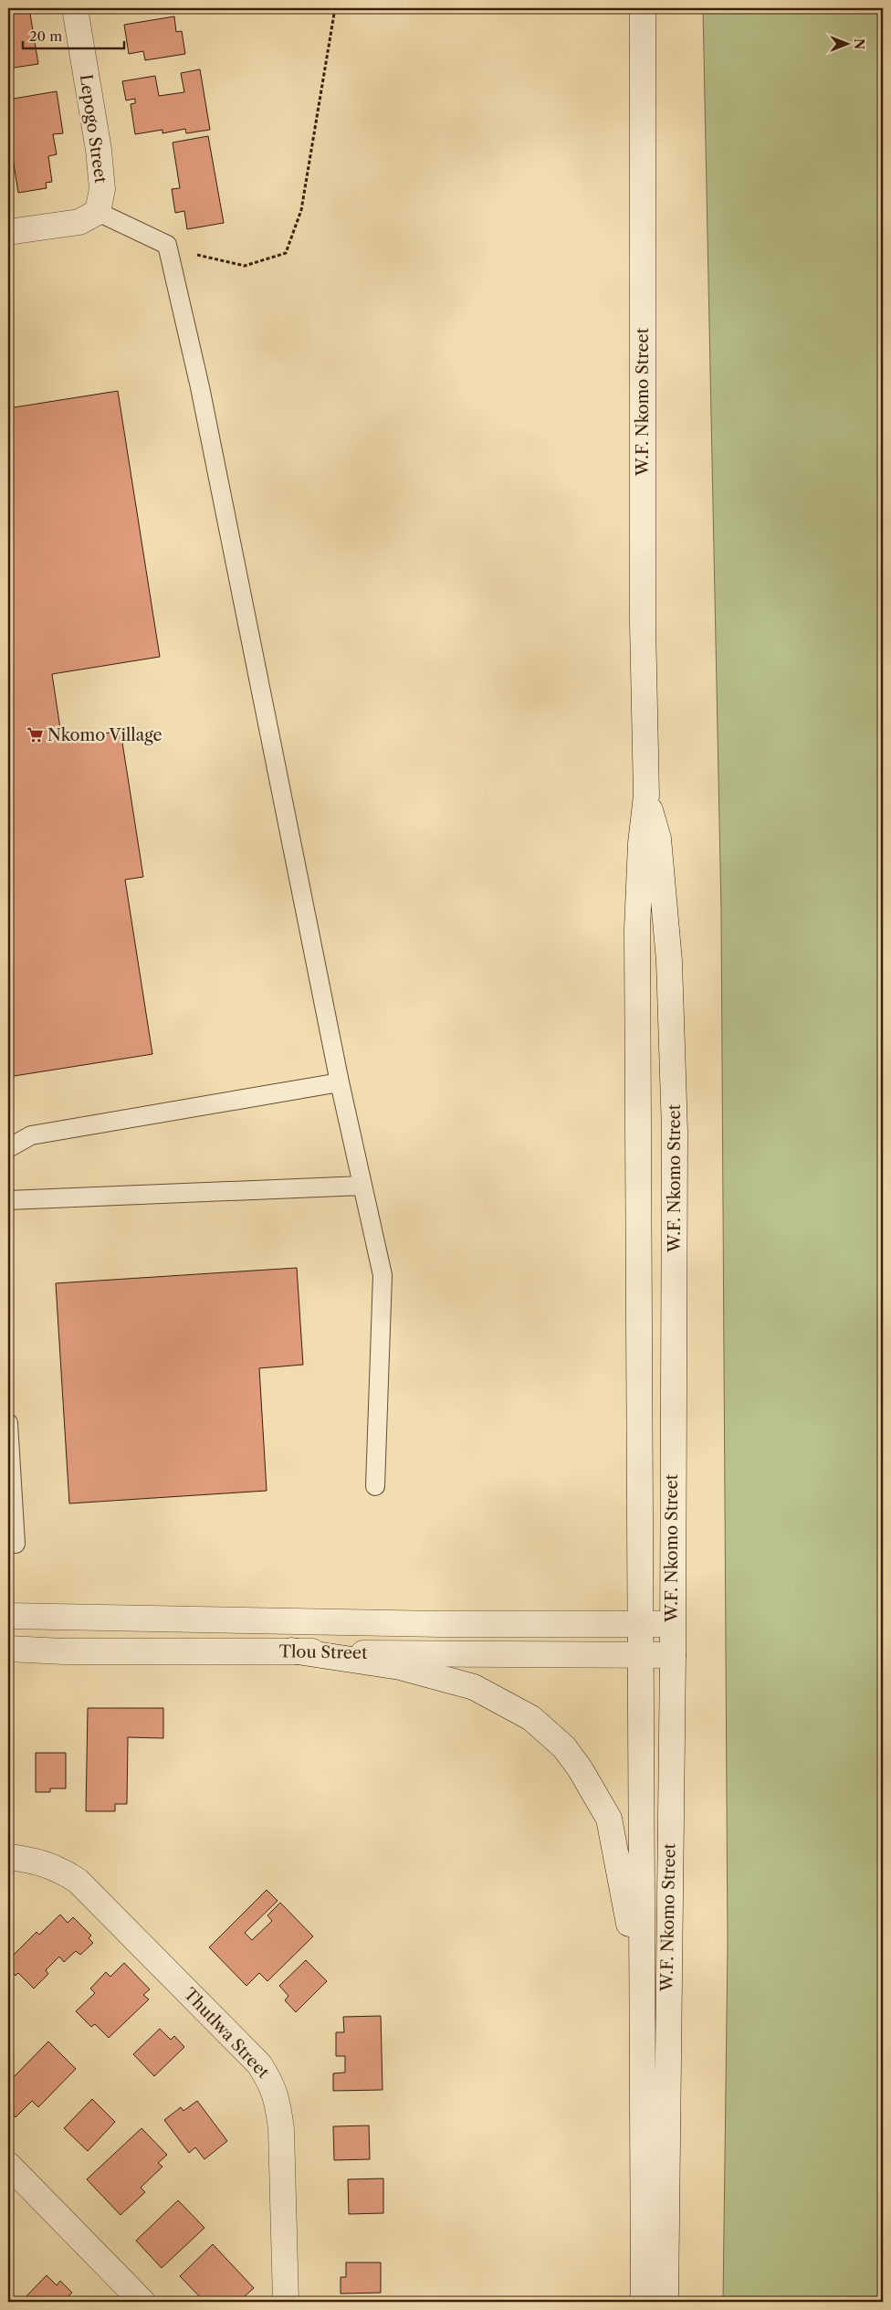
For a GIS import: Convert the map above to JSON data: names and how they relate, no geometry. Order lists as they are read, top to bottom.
{
  "streets": {
    "main road": [
      "Lepogo Street",
      "W.F. Nkomo Street",
      "Tlou Street",
      "Thutlwa Street"
    ]
  },
  "crossings": [
    ["W.F. Nkomo Street", "Tlou Street"]
  ],
  "places": {
    "supermarket": ["Nkomo Village"]
  },
  "scale_bar": "20 m",
  "north": "right"
}
